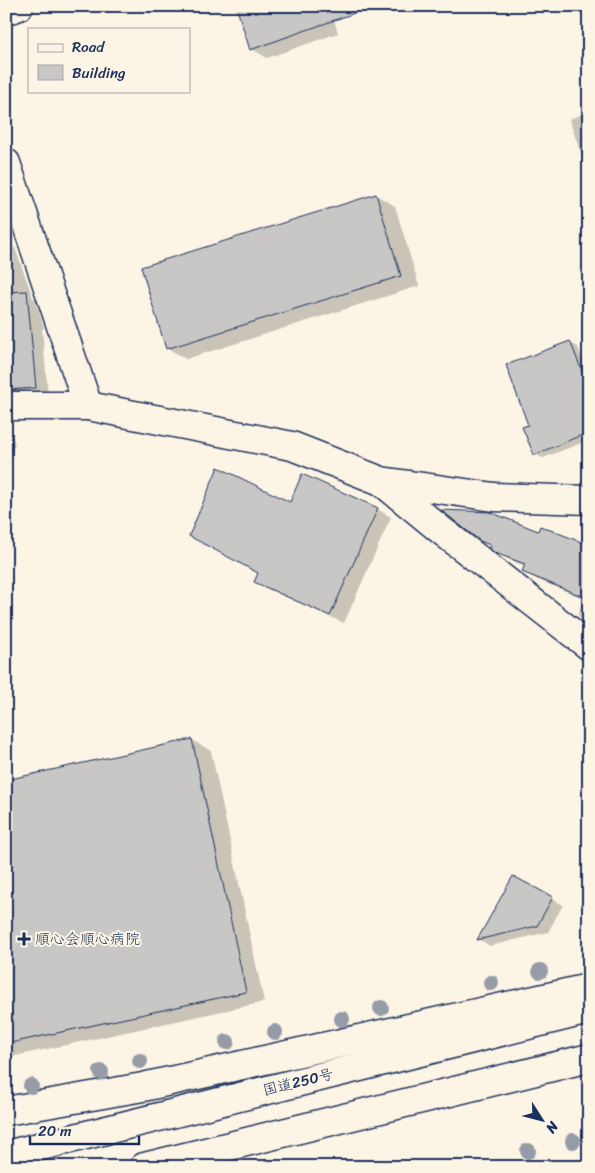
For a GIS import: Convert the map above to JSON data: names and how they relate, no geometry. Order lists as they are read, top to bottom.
{
  "streets": {
    "main road": ["国道250号"]
  },
  "places": {
    "health": ["順心会順心病院"]
  },
  "legend": ["Road", "Building"],
  "scale_bar": "20 m",
  "north": "bottom right"
}
